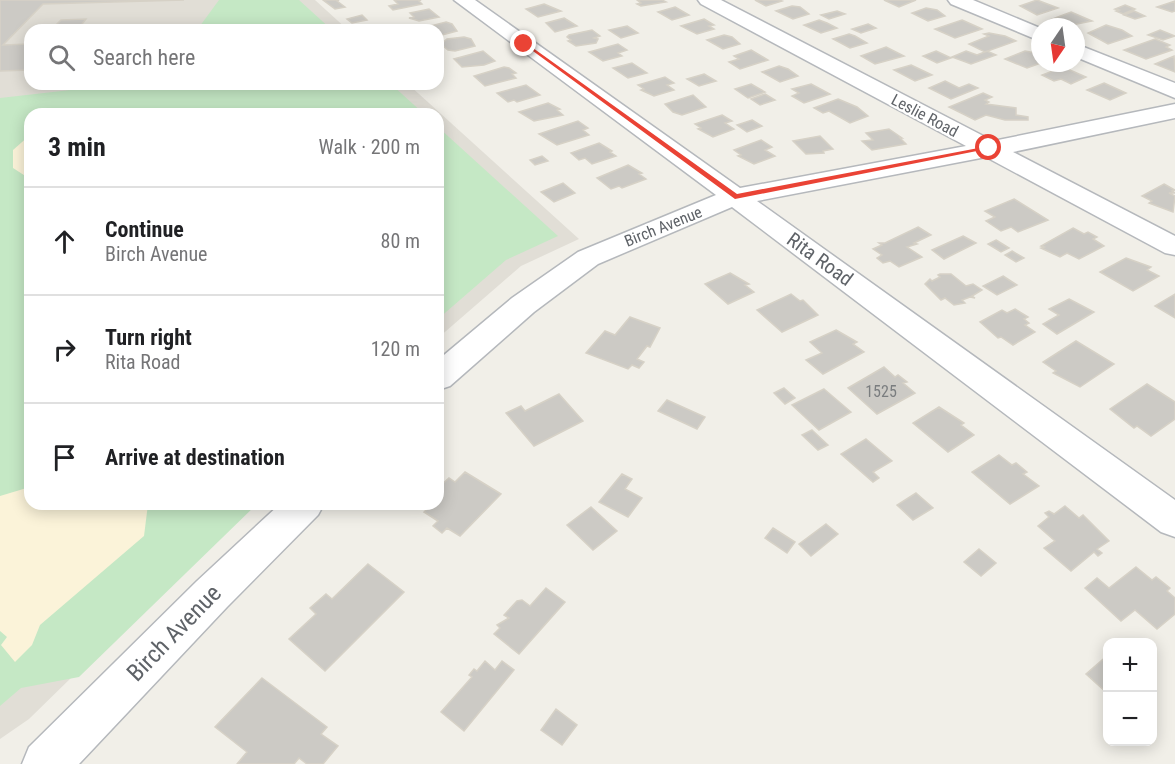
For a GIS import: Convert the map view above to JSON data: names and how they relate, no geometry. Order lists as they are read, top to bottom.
{
  "streets": {
    "street": ["Leslie Road", "Birch Avenue", "Rita Road"]
  },
  "crossings": [
    ["Leslie Road", "Birch Avenue"],
    ["Birch Avenue", "Rita Road"]
  ],
  "house_numbers": ["1525"],
  "north": "bottom",
  "page": {
    "search": "Search here",
    "heading": ["3 min", "Walk · 200 m"],
    "list": [
      ["Continue", "Birch Avenue", "80 m"],
      ["Turn right", "Rita Road", "120 m"],
      "Arrive at destination"
    ],
    "map_buttons": ["+", "−"]
  }
}
